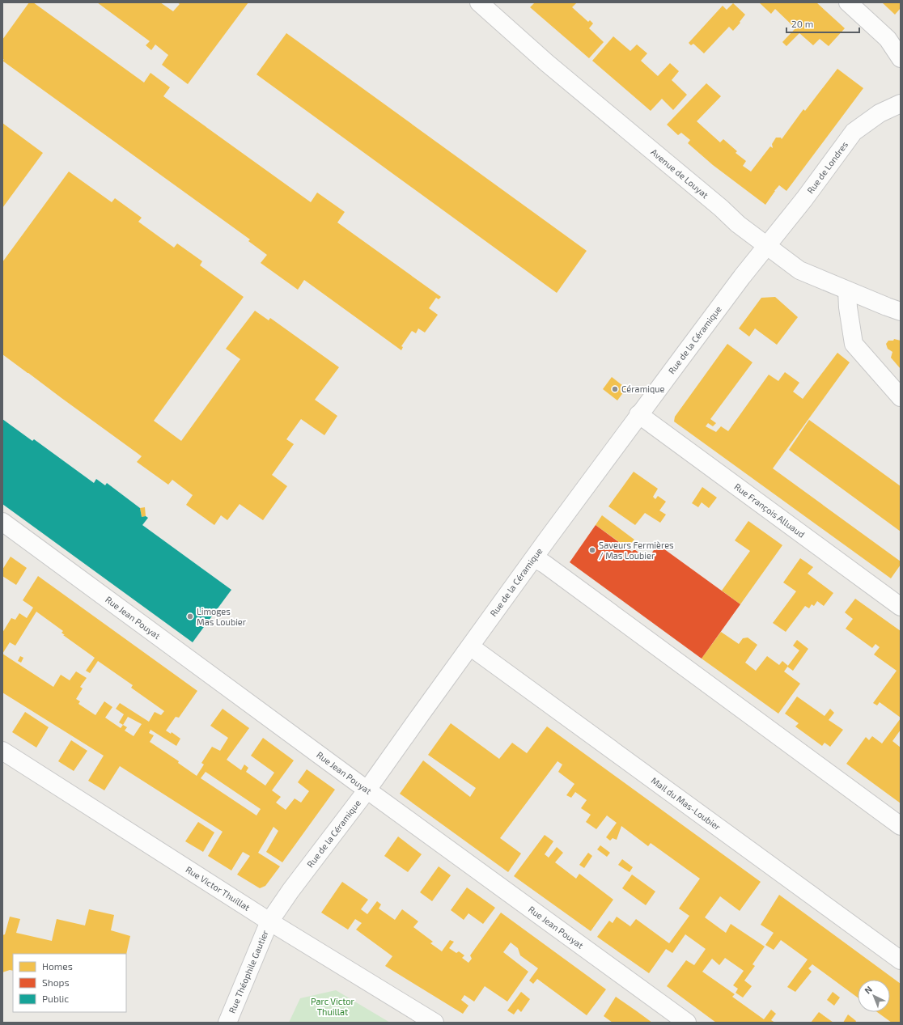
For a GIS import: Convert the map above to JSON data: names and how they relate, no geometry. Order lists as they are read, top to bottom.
{
  "streets": {
    "street": [
      "Rue de Londres",
      "Avenue de Louyat",
      "Rue de la Céramique",
      "Rue François Alluaud",
      "Rue Jean Pouyat",
      "Mail du Mas-Loubier",
      "Rue Victor Thuillat",
      "Rue Théophile Gautier"
    ]
  },
  "crossings": [
    ["Rue de Londres", "Avenue de Louyat"],
    ["Rue de Londres", "Rue de la Céramique"],
    ["Avenue de Louyat", "Rue de la Céramique"],
    ["Rue de la Céramique", "Rue François Alluaud"],
    ["Rue de la Céramique", "Rue Jean Pouyat"],
    ["Rue de la Céramique", "Mail du Mas-Loubier"],
    ["Rue de la Céramique", "Rue Victor Thuillat"],
    ["Rue de la Céramique", "Rue Théophile Gautier"],
    ["Rue Victor Thuillat", "Rue Théophile Gautier"]
  ],
  "parks": ["Parc Victor Thuillat"],
  "places": ["Céramique", "Saveurs Fermières / Mas Loubier", "Limoges Mas Loubier"],
  "legend": ["Homes", "Shops", "Public"],
  "scale_bar": "20 m",
  "north": "top left"
}
